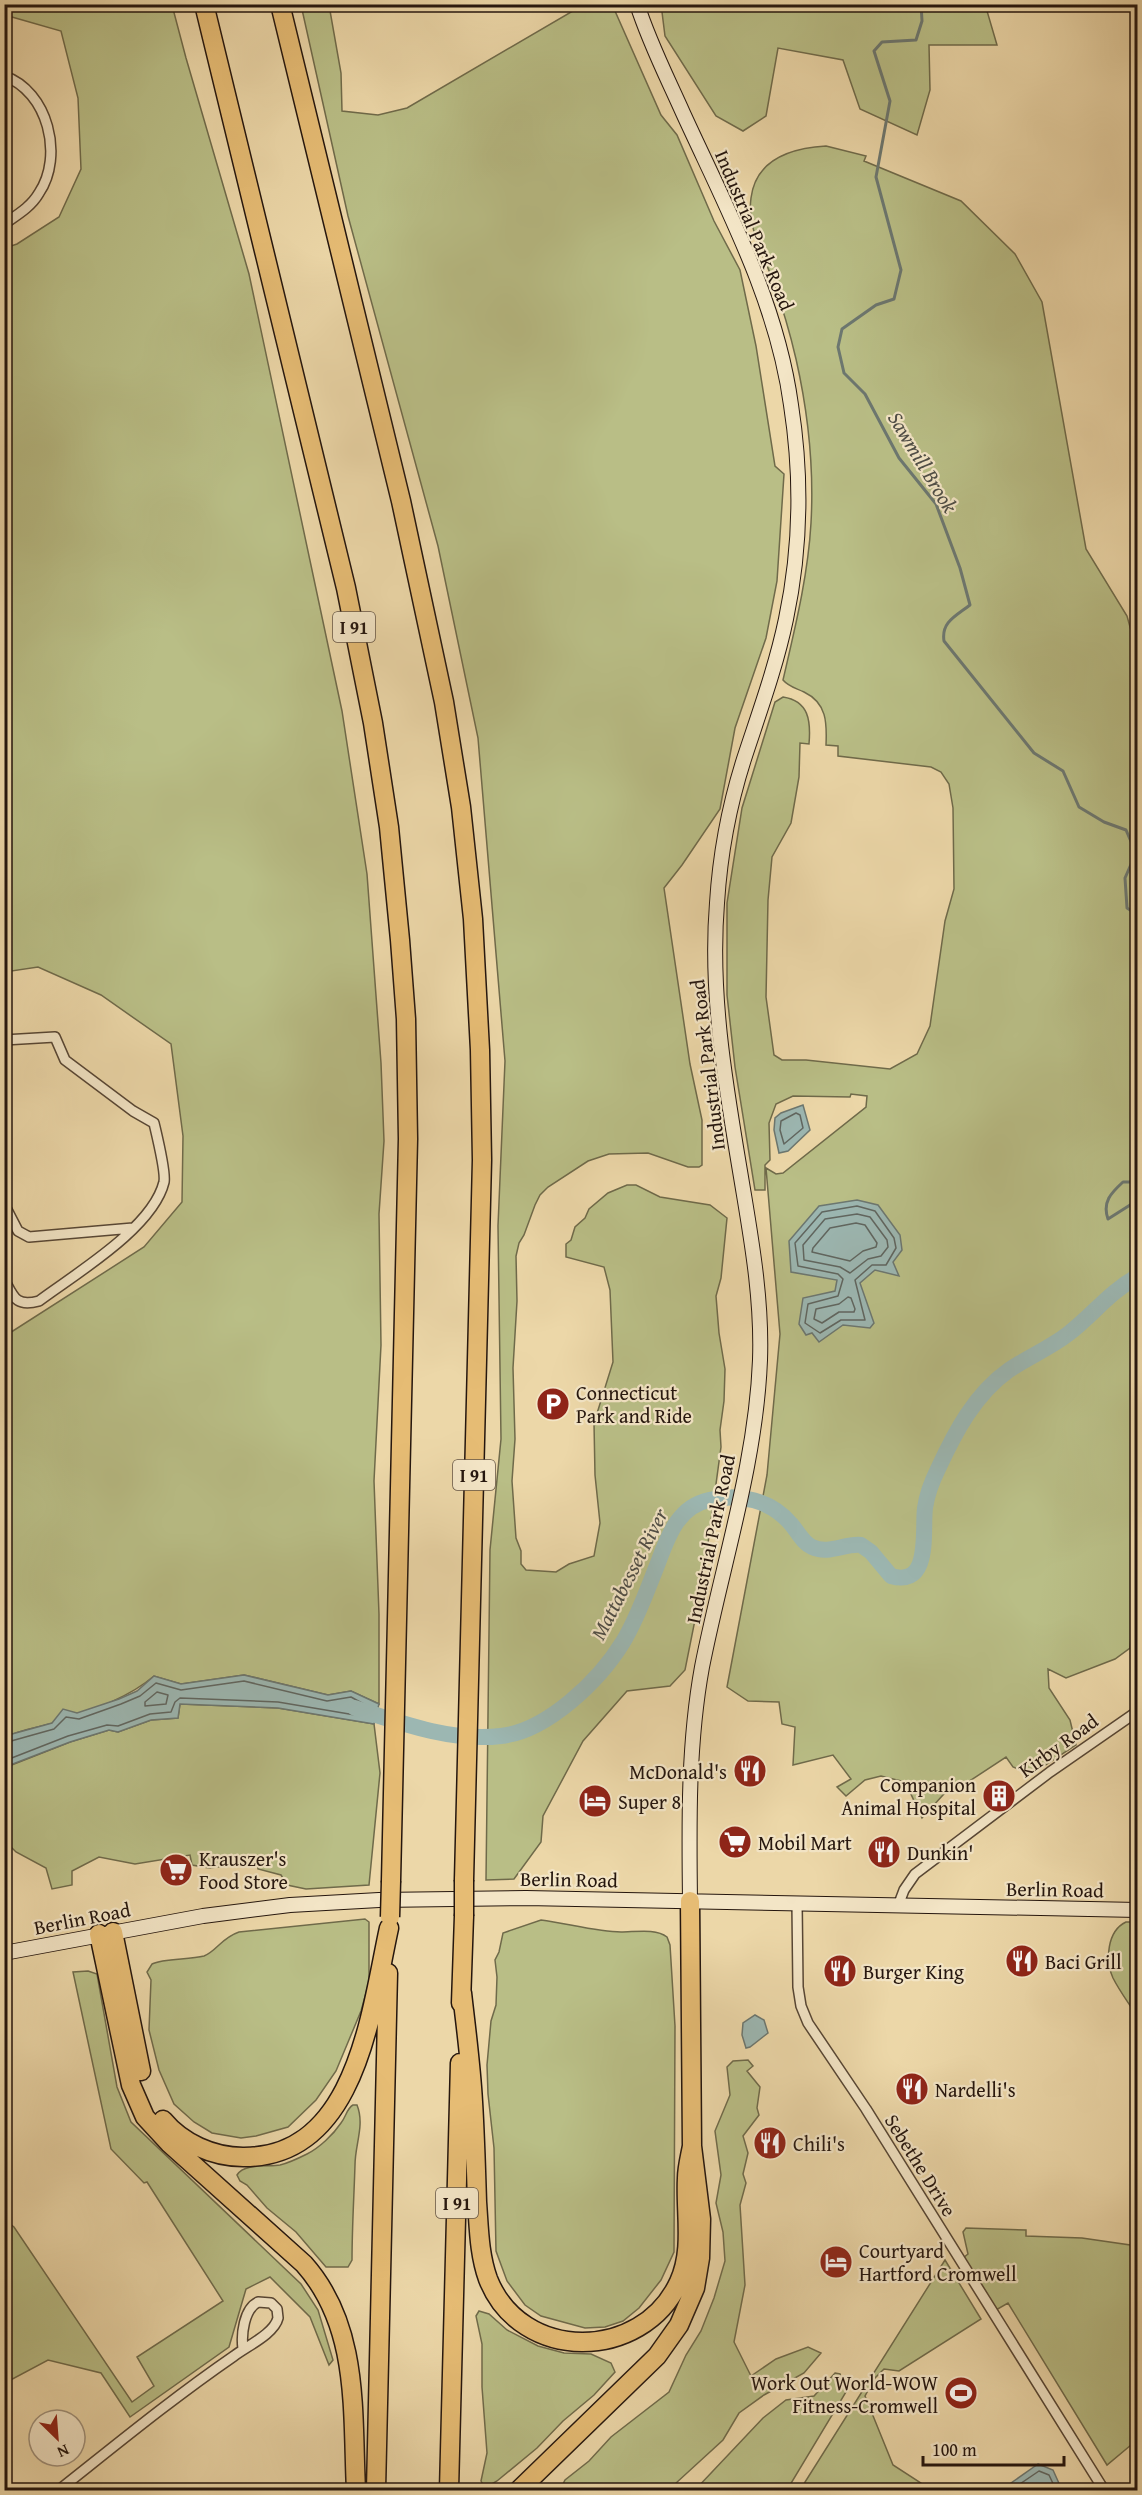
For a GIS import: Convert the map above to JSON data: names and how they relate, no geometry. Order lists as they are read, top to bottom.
{
  "streets": {
    "highway": ["I 91"],
    "street": [
      "Industrial Park Road",
      "Kirby Road",
      "Berlin Road",
      "Sebethe Drive"
    ]
  },
  "crossings": [
    ["Industrial Park Road", "Berlin Road"],
    ["Kirby Road", "Berlin Road"],
    ["Berlin Road", "Sebethe Drive"]
  ],
  "water": ["Sawmill Brook", "Mattabesset River"],
  "places": {
    "parking": ["Connecticut Park and Ride"],
    "restaurant": [
      "McDonald's",
      "Dunkin'",
      "Baci Grill",
      "Burger King",
      "Nardelli's",
      "Chili's"
    ],
    "building": ["Companion Animal Hospital"],
    "hotel": ["Super 8", "Courtyard Hartford Cromwell"],
    "supermarket": ["Mobil Mart", "Krauszer's Food Store"],
    "sports": ["Work Out World-WOW Fitness-Cromwell"]
  },
  "scale_bar": "100 m",
  "north": "bottom right"
}
